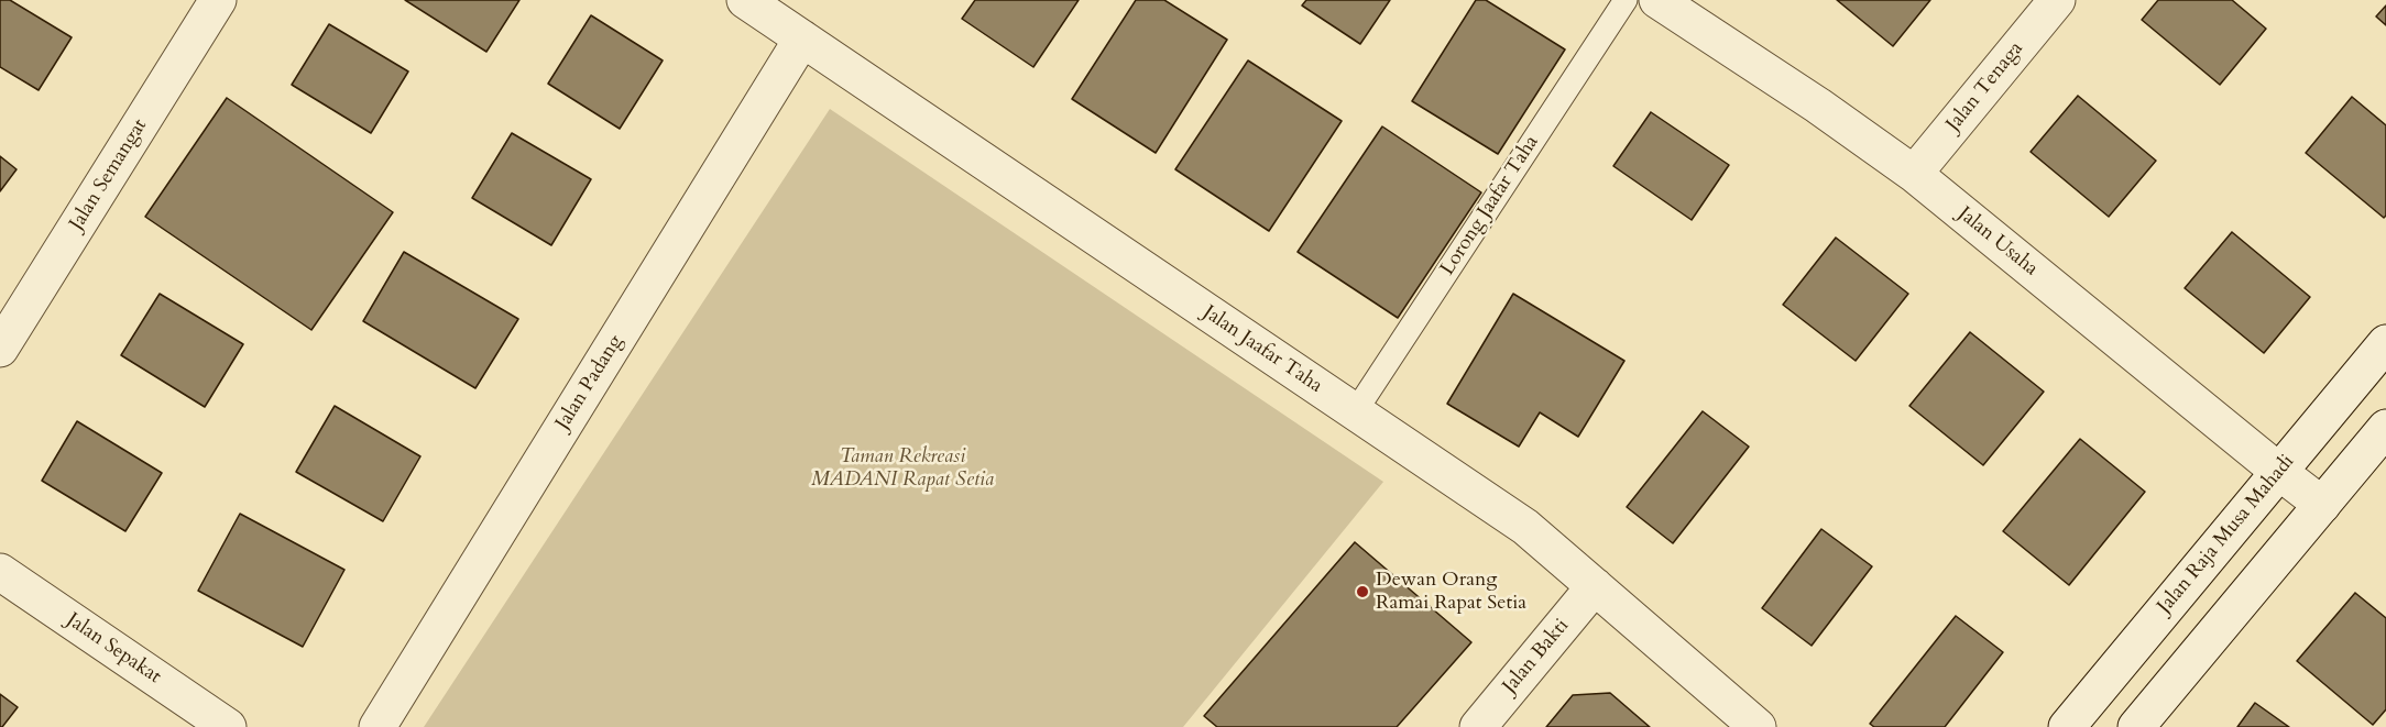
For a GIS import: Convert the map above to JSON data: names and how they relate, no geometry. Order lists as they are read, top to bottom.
{
  "streets": {
    "street": [
      "Jalan Tenaga",
      "Jalan Semangat",
      "Jalan Usaha",
      "Jalan Jaafar Taha",
      "Jalan Padang",
      "Jalan Raja Musa Mahadi",
      "Jalan Sepakat",
      "Jalan Bakti"
    ],
    "lane": ["Lorong Jaafar Taha"]
  },
  "crossings": [
    ["Jalan Tenaga", "Jalan Usaha"],
    ["Lorong Jaafar Taha", "Jalan Jaafar Taha"],
    ["Jalan Usaha", "Jalan Raja Musa Mahadi"],
    ["Jalan Jaafar Taha", "Jalan Padang"],
    ["Jalan Jaafar Taha", "Jalan Bakti"]
  ],
  "parks": ["Taman Rekreasi MADANI Rapat Setia"],
  "places": ["Dewan Orang Ramai Rapat Setia"]
}
